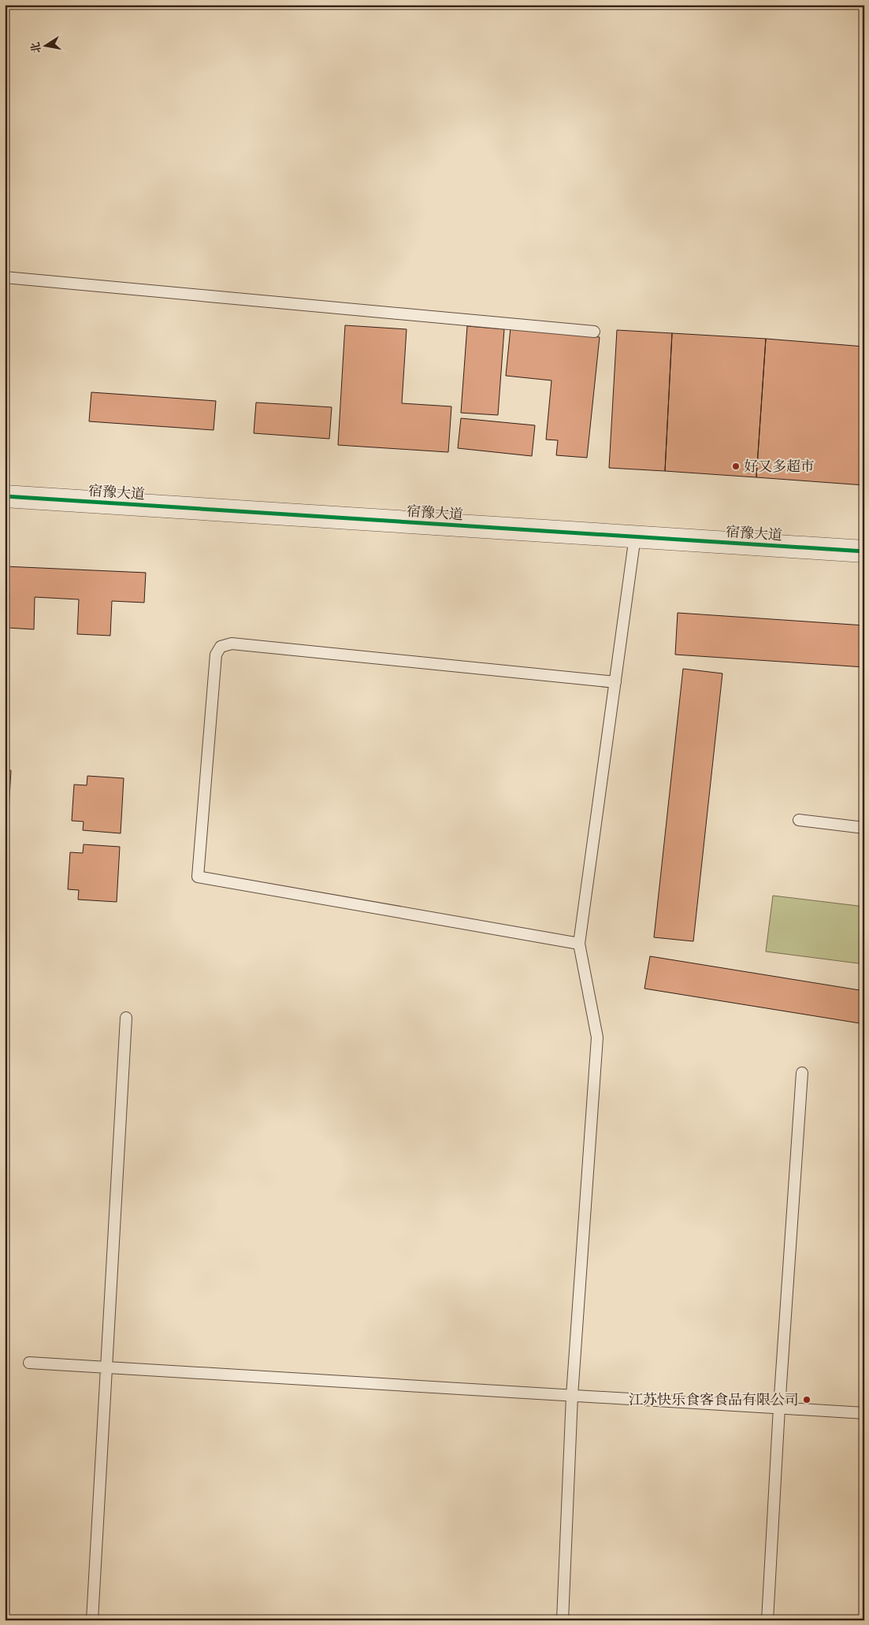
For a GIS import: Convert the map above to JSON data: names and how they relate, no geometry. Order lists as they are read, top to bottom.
{
  "streets": {
    "street": ["宿豫大道"]
  },
  "places": ["好又多超市", "江苏快乐食客食品有限公司"],
  "north": "left"
}
